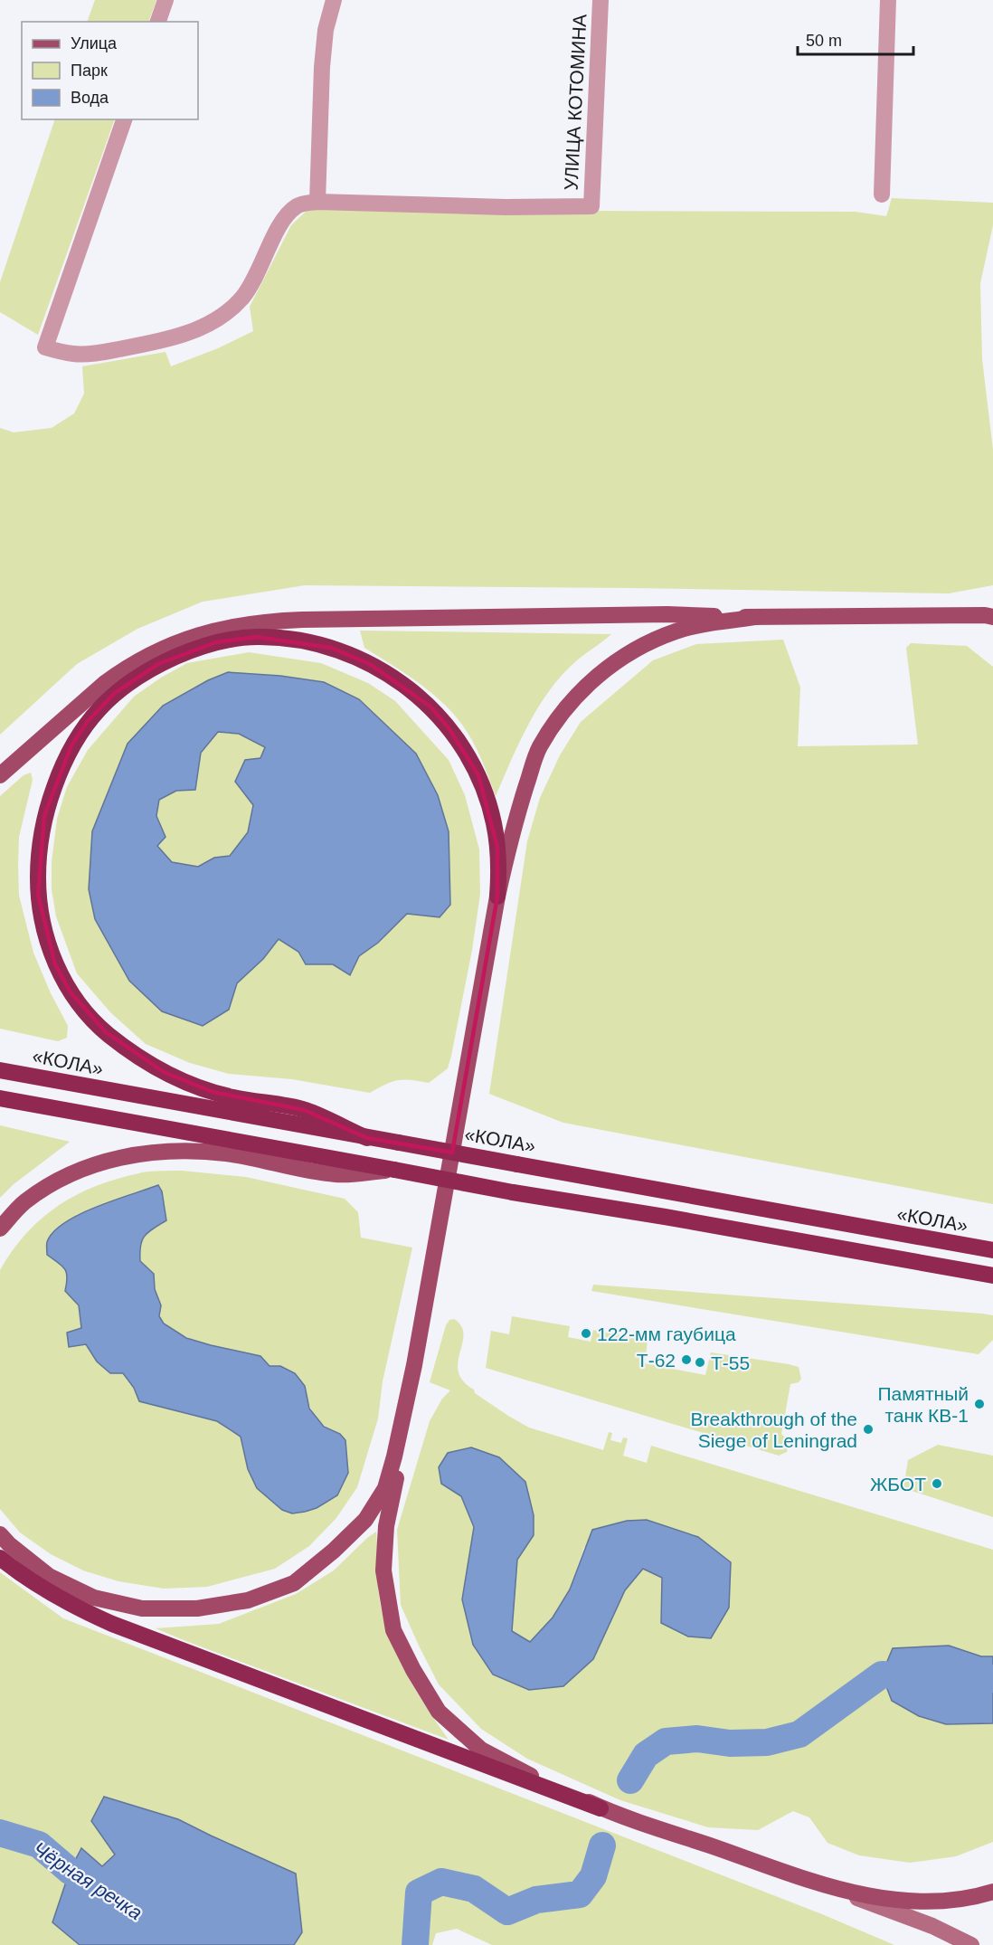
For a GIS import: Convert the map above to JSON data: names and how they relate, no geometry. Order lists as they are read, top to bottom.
{
  "streets": {
    "highway": ["«КОЛА»"],
    "street": ["УЛИЦА КОТОМИНА"]
  },
  "water": ["Чёрная речка"],
  "places": [
    "122-мм гаубица",
    "Т-62",
    "Т-55",
    "Памятный танк КВ-1",
    "Breakthrough of the Siege of Leningrad",
    "ЖБОТ"
  ],
  "legend": ["Улица", "Парк", "Вода"],
  "scale_bar": "50 m"
}
